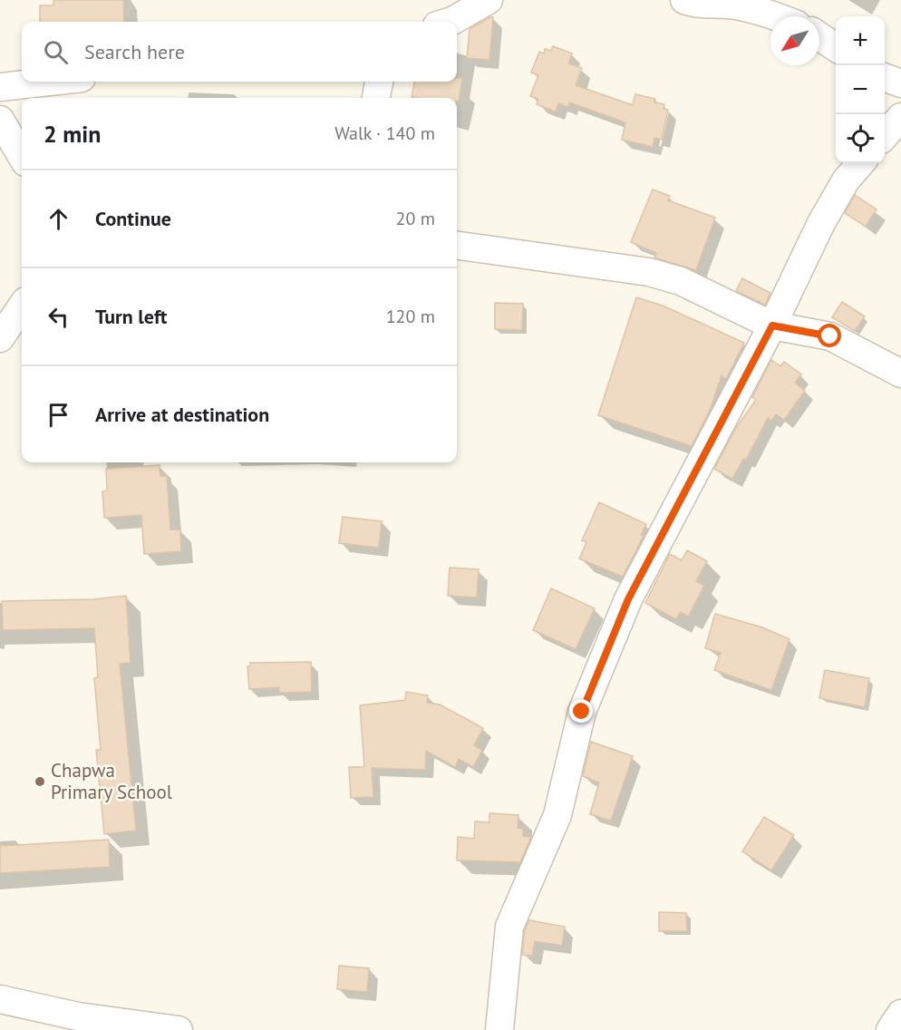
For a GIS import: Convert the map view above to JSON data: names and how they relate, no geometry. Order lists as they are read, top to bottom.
{
  "places": ["Chapwa Primary School"],
  "north": "bottom left",
  "page": {
    "map_buttons": ["+", "−"],
    "search": "Search here",
    "heading": ["2 min", "Walk · 140 m"],
    "list": [
      ["Continue", "20 m"],
      ["Turn left", "120 m"],
      "Arrive at destination"
    ]
  }
}
